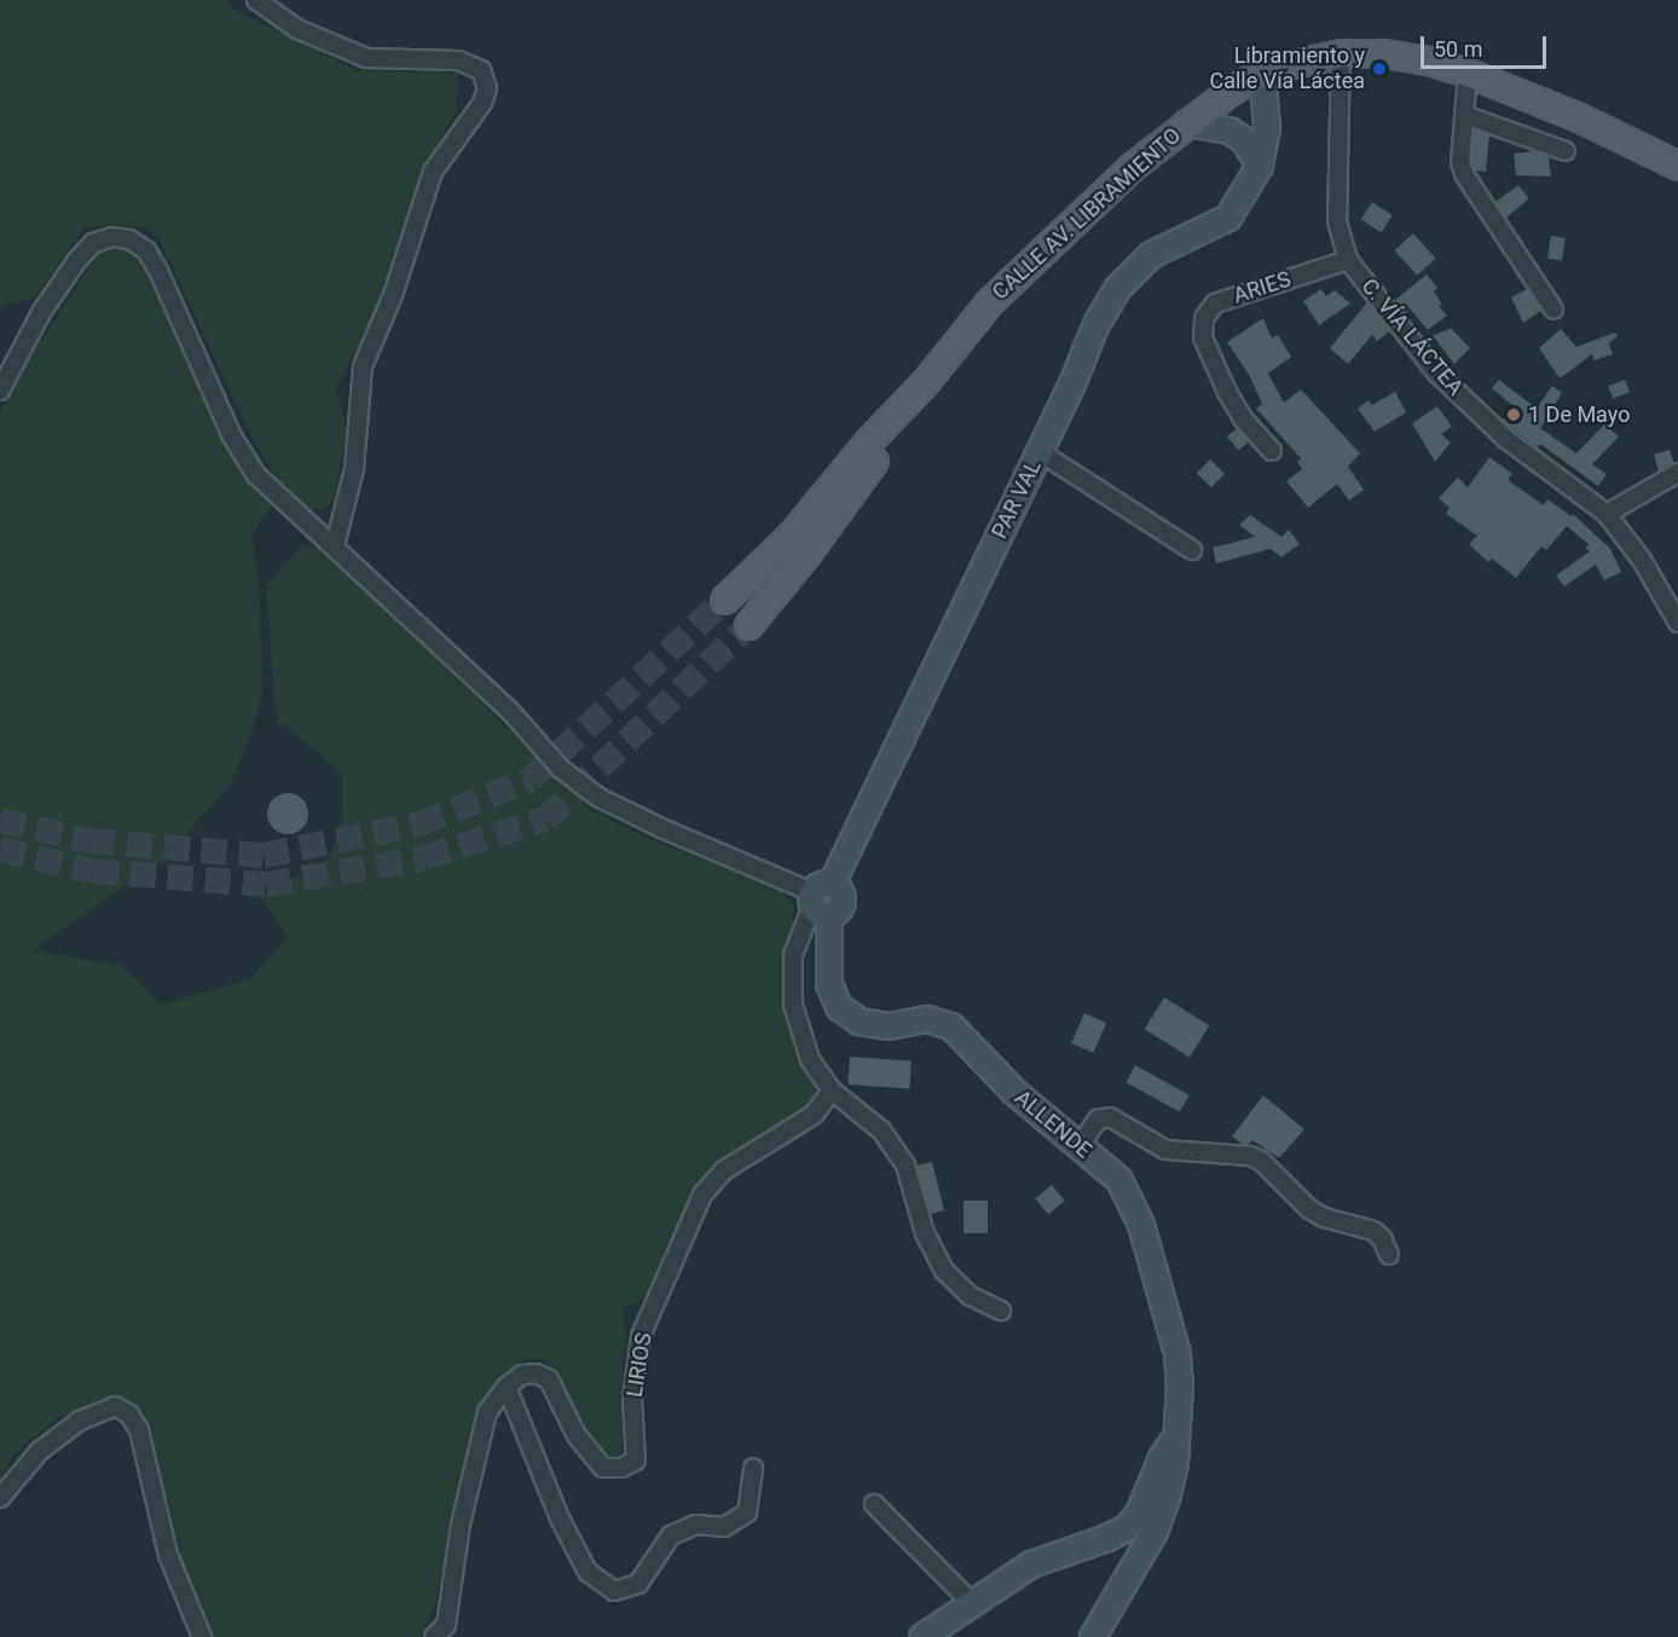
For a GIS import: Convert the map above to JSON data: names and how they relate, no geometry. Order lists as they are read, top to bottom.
{
  "streets": {
    "main road": ["CALLE AV. LIBRAMIENTO"],
    "street": [
      "ARIES",
      "C. VÍA LÁCTEA",
      "PAR VAL",
      "ALLENDE",
      "LIRIOS"
    ]
  },
  "crossings": [
    ["CALLE AV. LIBRAMIENTO", "C. VÍA LÁCTEA"],
    ["CALLE AV. LIBRAMIENTO", "PAR VAL"],
    ["ARIES", "C. VÍA LÁCTEA"],
    ["PAR VAL", "ALLENDE"]
  ],
  "places": ["Libramiento y Calle Vía Láctea", "1 De Mayo"],
  "scale_bar": "50 m"
}
